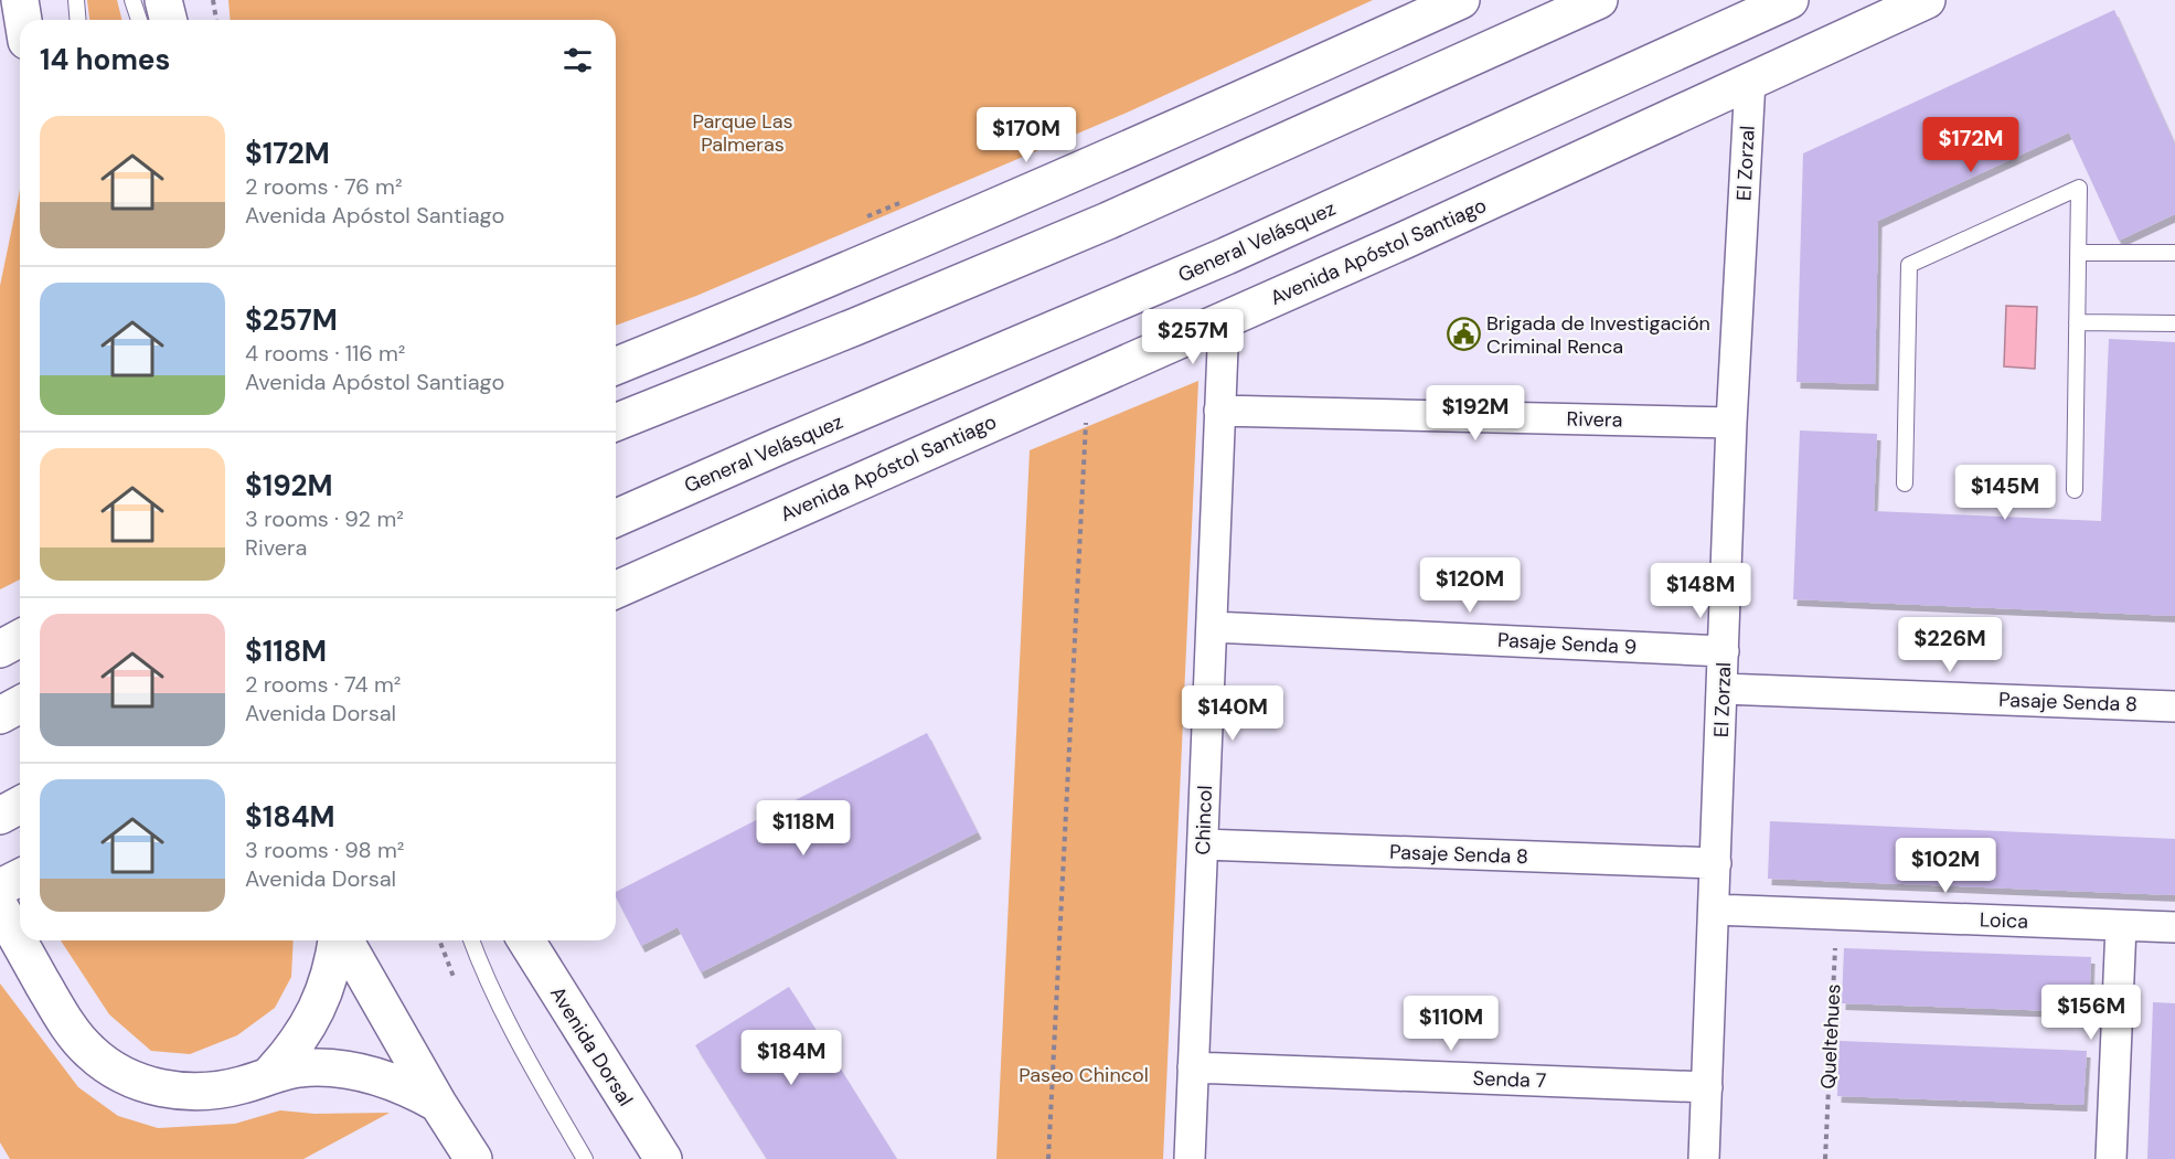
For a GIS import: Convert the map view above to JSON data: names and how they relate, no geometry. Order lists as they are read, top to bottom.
{
  "streets": {
    "main road": ["General Velásquez", "Avenida Apóstol Santiago", "Avenida Dorsal"],
    "street": [
      "El Zorzal",
      "Rivera",
      "Pasaje Senda 9",
      "Pasaje Senda 8",
      "Chincol",
      "Loica",
      "Senda 7"
    ],
    "path": ["Queltehues"]
  },
  "crossings": [
    ["El Zorzal", "Avenida Apóstol Santiago"],
    ["El Zorzal", "Rivera"],
    ["El Zorzal", "Pasaje Senda 9"],
    ["El Zorzal", "Pasaje Senda 8"],
    ["El Zorzal", "Loica"],
    ["El Zorzal", "Senda 7"],
    ["Avenida Apóstol Santiago", "Chincol"],
    ["Rivera", "Chincol"],
    ["Pasaje Senda 9", "Chincol"],
    ["Pasaje Senda 8", "Chincol"],
    ["Chincol", "Senda 7"],
    ["Loica", "Queltehues"]
  ],
  "parks": ["Parque Las Palmeras", "Paseo Chincol"],
  "places": {
    "public building": ["Brigada de Investigación Criminal Renca"]
  },
  "page": {
    "heading": "14 homes",
    "list": [
      {
        "name": "$172M",
        "note": "2 rooms · 76 m² · Avenida Apóstol Santiago"
      },
      {
        "name": "$257M",
        "note": "4 rooms · 116 m² · Avenida Apóstol Santiago"
      },
      {
        "name": "$192M",
        "note": "3 rooms · 92 m² · Rivera"
      },
      {
        "name": "$118M",
        "note": "2 rooms · 74 m² · Avenida Dorsal"
      },
      {
        "name": "$184M",
        "note": "3 rooms · 98 m² · Avenida Dorsal"
      }
    ],
    "price": [
      "$170M",
      "$172M",
      "$257M",
      "$192M",
      "$145M",
      "$120M",
      "$148M",
      "$226M",
      "$140M",
      "$118M",
      "$102M",
      "$156M",
      "$110M",
      "$184M"
    ]
  }
}
